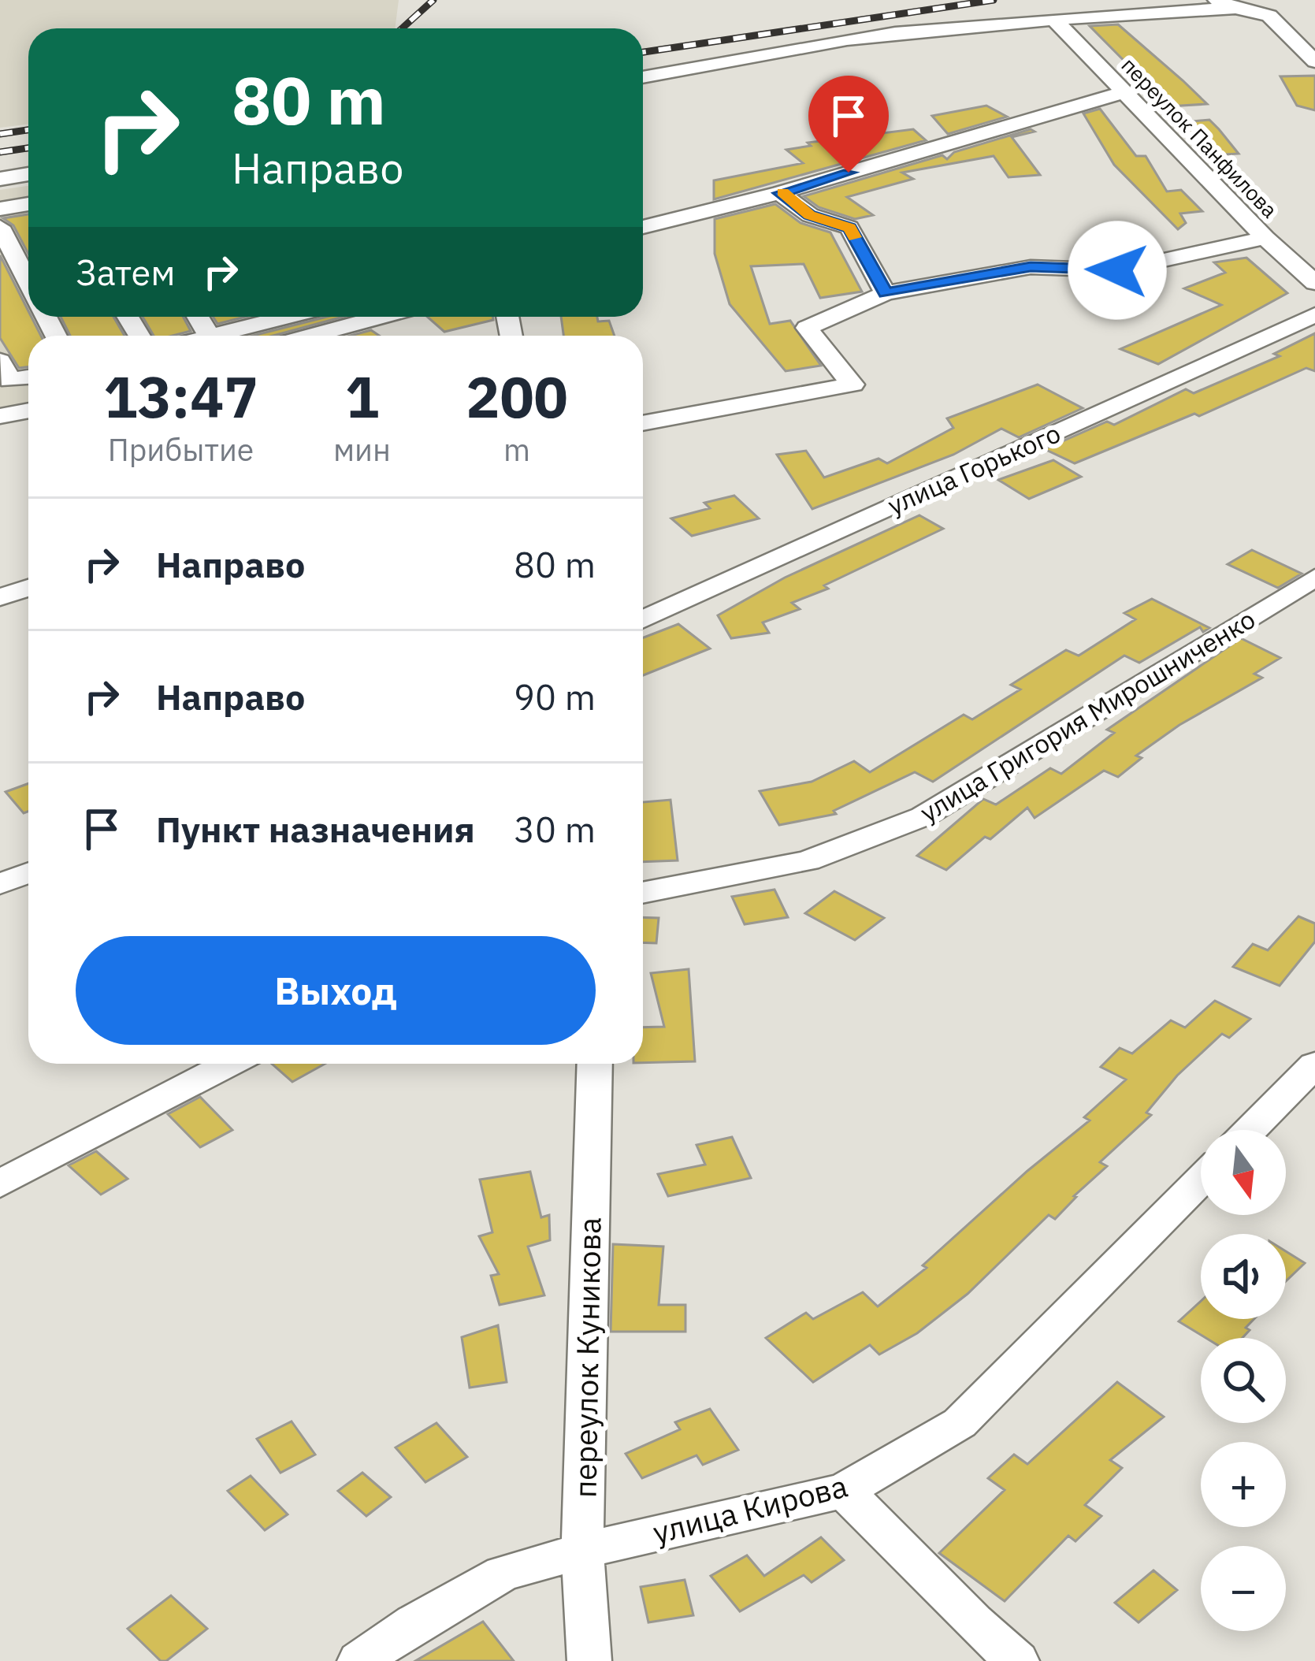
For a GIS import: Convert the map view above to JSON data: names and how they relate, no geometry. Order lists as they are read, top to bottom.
{
  "streets": {
    "street": [
      "переулок Панфилова",
      "улица Горького",
      "улица Григория Мирошниченко",
      "переулок Куникова",
      "улица Кирова"
    ]
  },
  "crossings": [
    ["переулок Куникова", "улица Кирова"]
  ],
  "north": "bottom",
  "page": {
    "turn": ["80 m", "Направо"],
    "then": "Затем",
    "eta": [
      "13:47",
      "Прибытие",
      "1",
      "мин",
      "200",
      "m"
    ],
    "list": [
      {
        "name": "Направо",
        "value": "80 m"
      },
      {
        "name": "Направо",
        "value": "90 m"
      },
      {
        "name": "Пункт назначения",
        "value": "30 m"
      }
    ],
    "buttons": "Выход",
    "map_buttons": ["+", "−"]
  }
}
